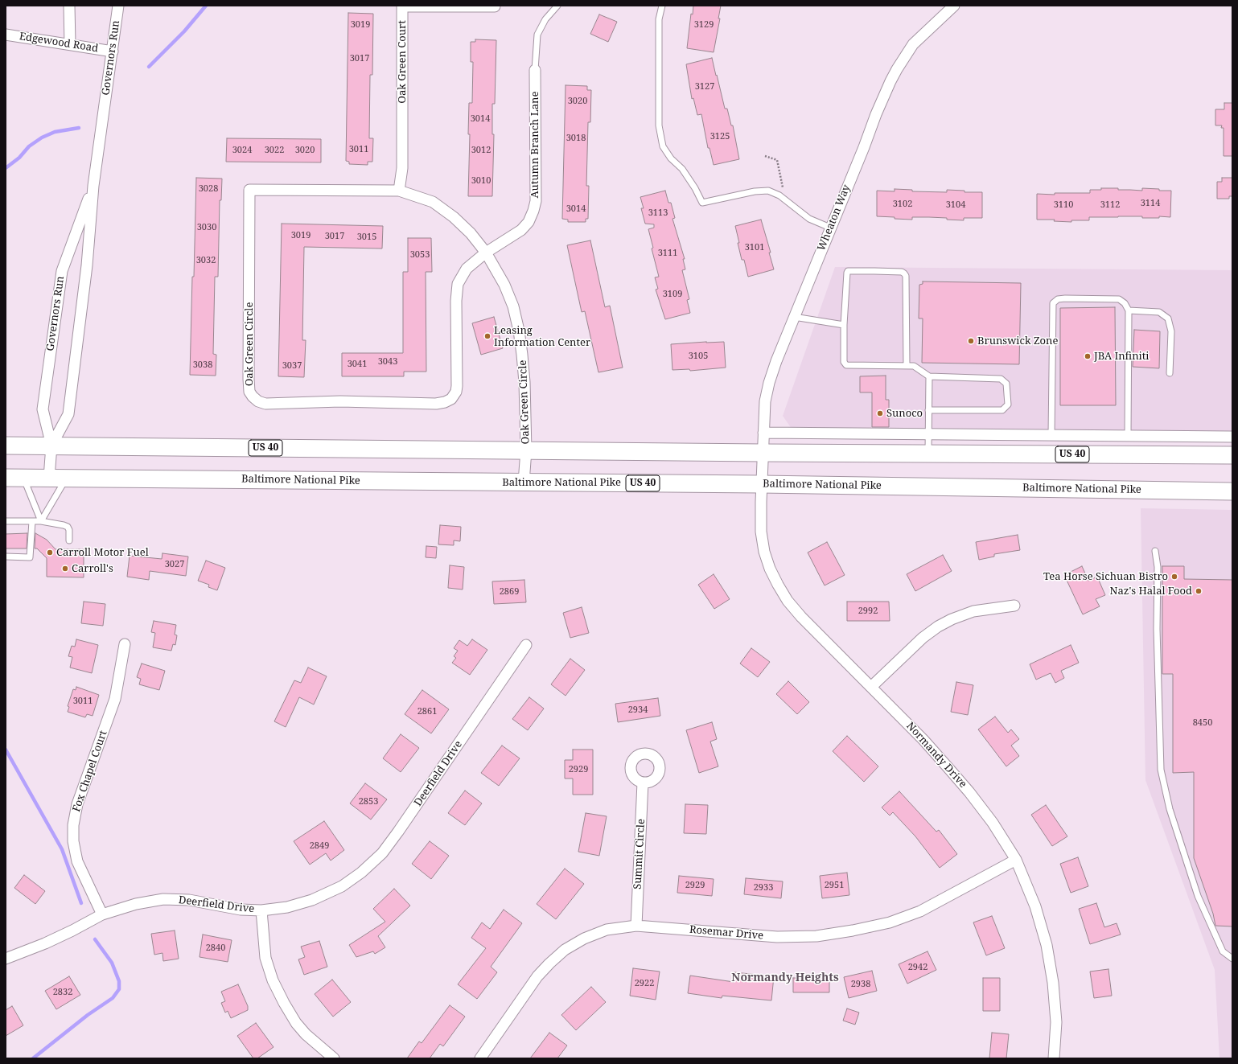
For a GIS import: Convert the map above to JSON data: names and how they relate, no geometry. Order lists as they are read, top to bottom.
{
  "streets": {
    "main road": ["US 40", "Baltimore National Pike"],
    "street": [
      "Edgewood Road",
      "Governors Run",
      "Oak Green Court",
      "Autumn Branch Lane",
      "Wheaton Way",
      "Oak Green Circle",
      "Normandy Drive",
      "Fox Chapel Court",
      "Deerfield Drive",
      "Summit Circle",
      "Rosemar Drive"
    ]
  },
  "crossings": [
    ["Edgewood Road", "Governors Run"],
    ["Governors Run", "US 40"],
    ["Governors Run", "Baltimore National Pike"],
    ["Oak Green Court", "Oak Green Circle"],
    ["Autumn Branch Lane", "Oak Green Circle"],
    ["Wheaton Way", "US 40"],
    ["Wheaton Way", "Baltimore National Pike"],
    ["Wheaton Way", "Normandy Drive"],
    ["Oak Green Circle", "US 40"],
    ["Oak Green Circle", "Baltimore National Pike"],
    ["Baltimore National Pike", "Normandy Drive"],
    ["Normandy Drive", "Rosemar Drive"],
    ["Fox Chapel Court", "Deerfield Drive"],
    ["Summit Circle", "Rosemar Drive"]
  ],
  "districts": ["Normandy Heights"],
  "places": [
    "Leasing Information Center",
    "Brunswick Zone",
    "JBA Infiniti",
    "Sunoco",
    "Carroll Motor Fuel",
    "Carroll's",
    "Tea Horse Sichuan Bistro",
    "Naz's Halal Food"
  ],
  "house_numbers": [
    "3019",
    "3129",
    "3017",
    "3127",
    "3020",
    "3014",
    "3125",
    "3018",
    "3011",
    "3024",
    "3022",
    "3020",
    "3012",
    "3010",
    "3028",
    "3114",
    "3102",
    "3104",
    "3110",
    "3112",
    "3014",
    "3113",
    "3030",
    "3019",
    "3017",
    "3015",
    "3101",
    "3111",
    "3053",
    "3032",
    "3109",
    "3105",
    "3043",
    "3041",
    "3038",
    "3037",
    "3027",
    "2869",
    "2992",
    "3011",
    "2934",
    "2861",
    "8450",
    "2929",
    "2853",
    "2849",
    "2929",
    "2951",
    "2933",
    "2840",
    "2942",
    "2922",
    "2938",
    "2832"
  ]
}
